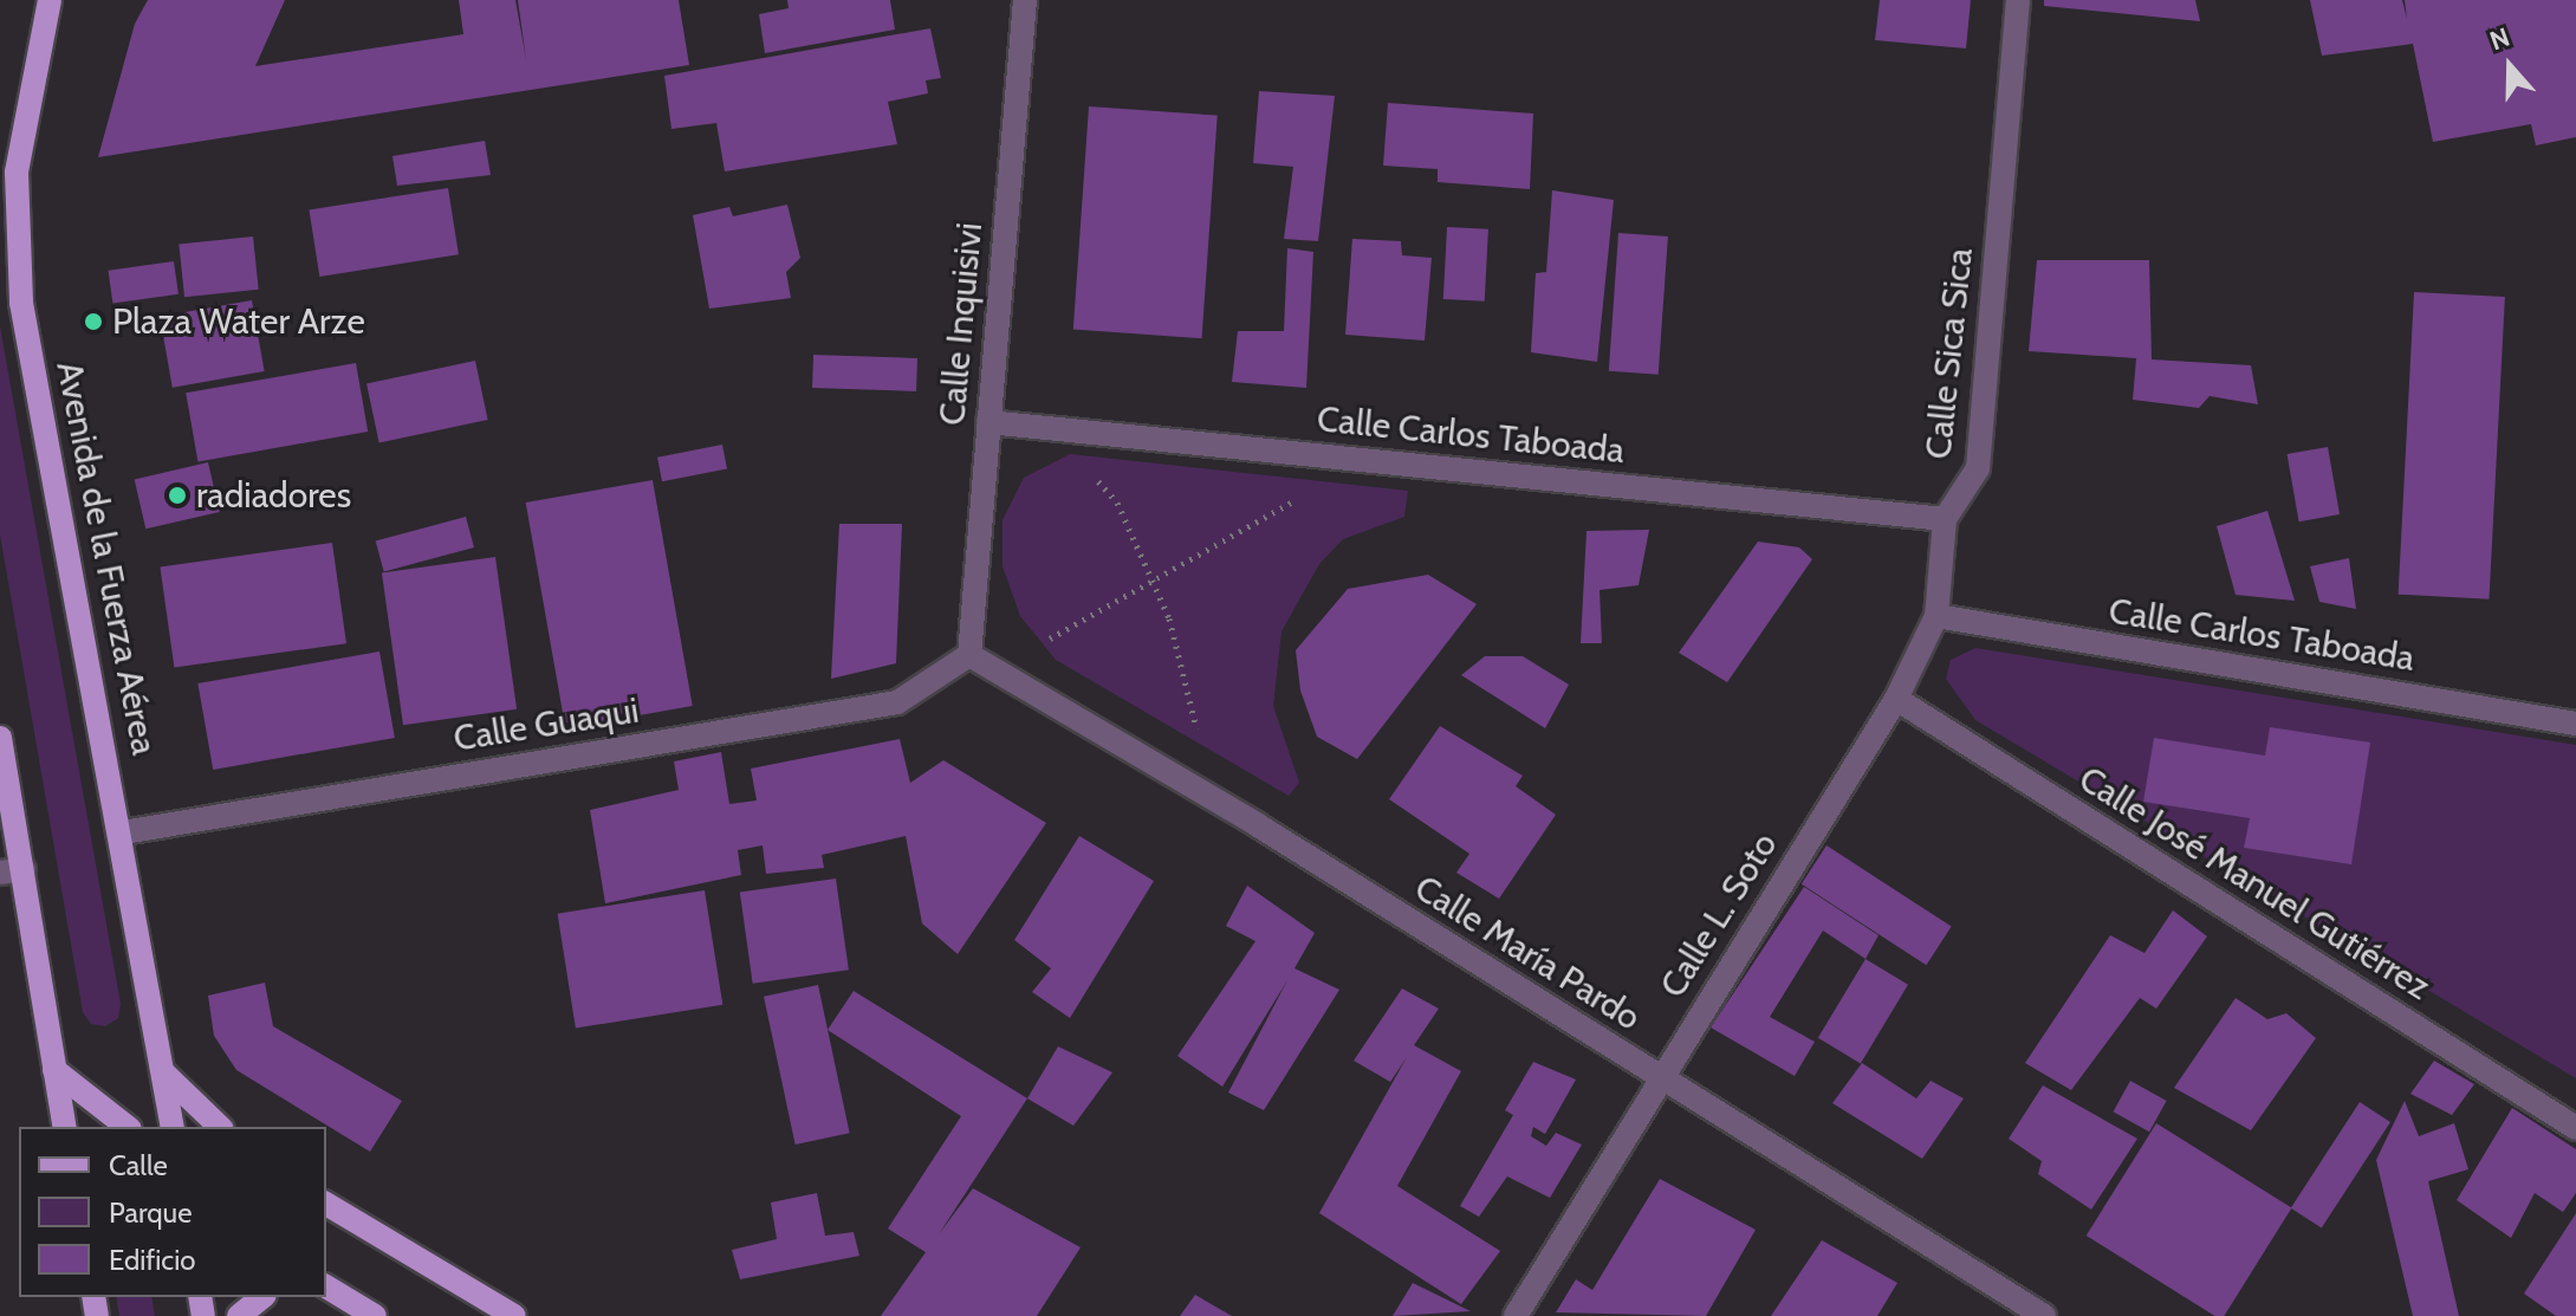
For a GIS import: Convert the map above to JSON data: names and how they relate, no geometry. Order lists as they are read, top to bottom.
{
  "streets": {
    "main road": ["Avenida de la Fuerza Aérea"],
    "street": [
      "Calle Inquisivi",
      "Calle Sica Sica",
      "Calle Carlos Taboada",
      "Calle Guaqui",
      "Calle José Manuel Gutiérrez",
      "Calle L. Soto",
      "Calle María Pardo"
    ]
  },
  "crossings": [
    ["Calle Inquisivi", "Calle Carlos Taboada"],
    ["Calle Inquisivi", "Calle Guaqui"],
    ["Calle Inquisivi", "Calle María Pardo"],
    ["Calle Sica Sica", "Calle Carlos Taboada"],
    ["Calle Sica Sica", "Calle José Manuel Gutiérrez"],
    ["Calle Sica Sica", "Calle L. Soto"],
    ["Avenida de la Fuerza Aérea", "Calle Guaqui"],
    ["Calle Guaqui", "Calle María Pardo"],
    ["Calle José Manuel Gutiérrez", "Calle L. Soto"],
    ["Calle L. Soto", "Calle María Pardo"]
  ],
  "places": ["Plaza Water Arze", "radiadores"],
  "legend": ["Calle", "Parque", "Edificio"],
  "north": "top"
}
